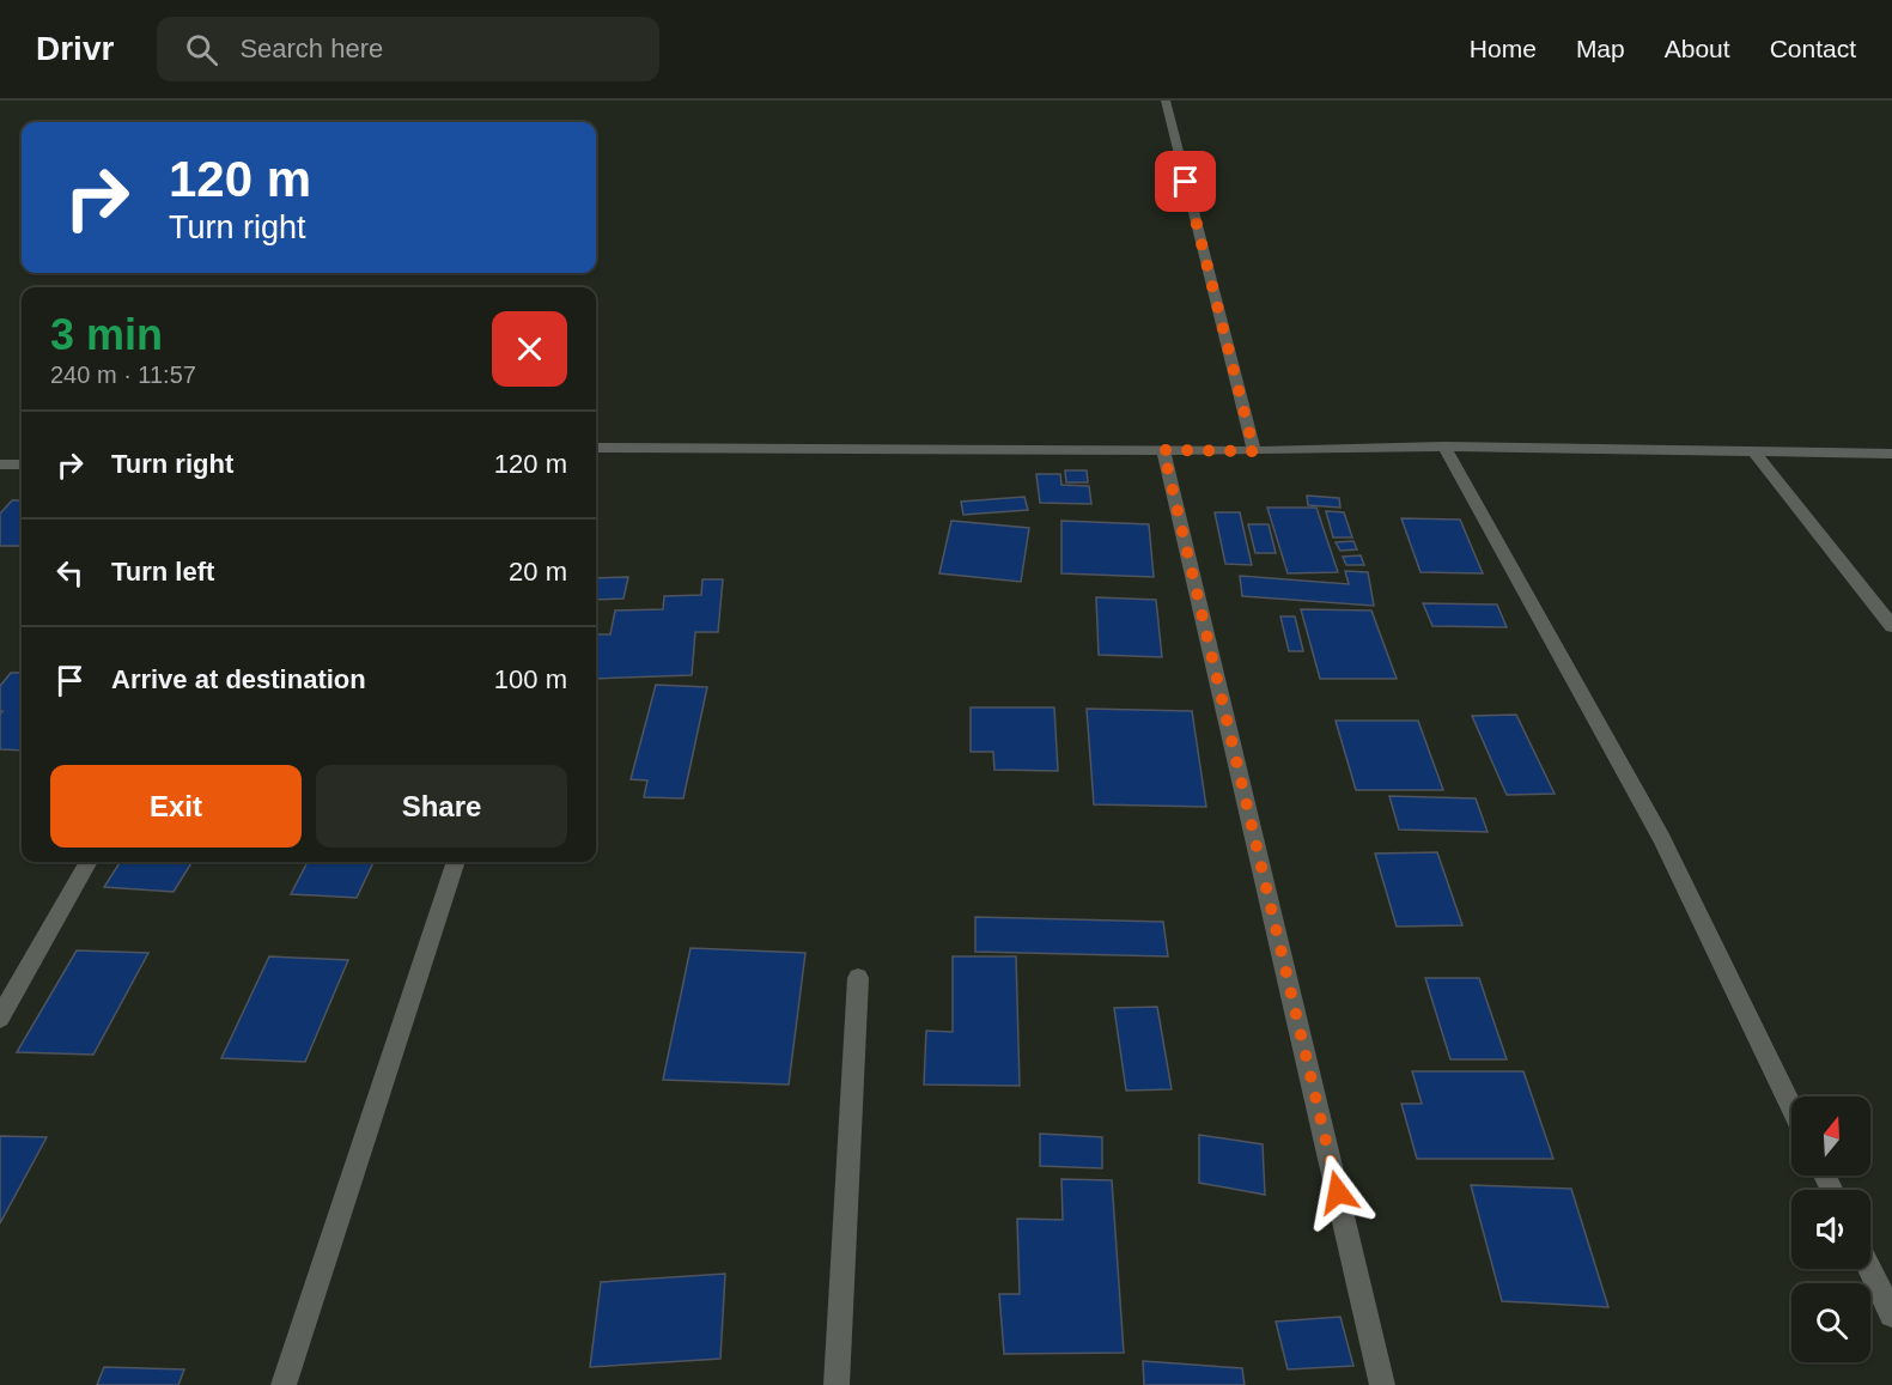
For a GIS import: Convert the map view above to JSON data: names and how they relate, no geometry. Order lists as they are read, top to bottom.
{
  "north": "top",
  "page": {
    "header": "Drivr",
    "search": "Search here",
    "nav": [
      "Home",
      "Map",
      "About",
      "Contact"
    ],
    "turn": ["120 m", "Turn right"],
    "heading": ["3 min", "240 m · 11:57"],
    "list": [
      {
        "name": "Turn right",
        "value": "120 m"
      },
      {
        "name": "Turn left",
        "value": "20 m"
      },
      {
        "name": "Arrive at destination",
        "value": "100 m"
      }
    ],
    "buttons": ["Exit", "Share"]
  }
}
